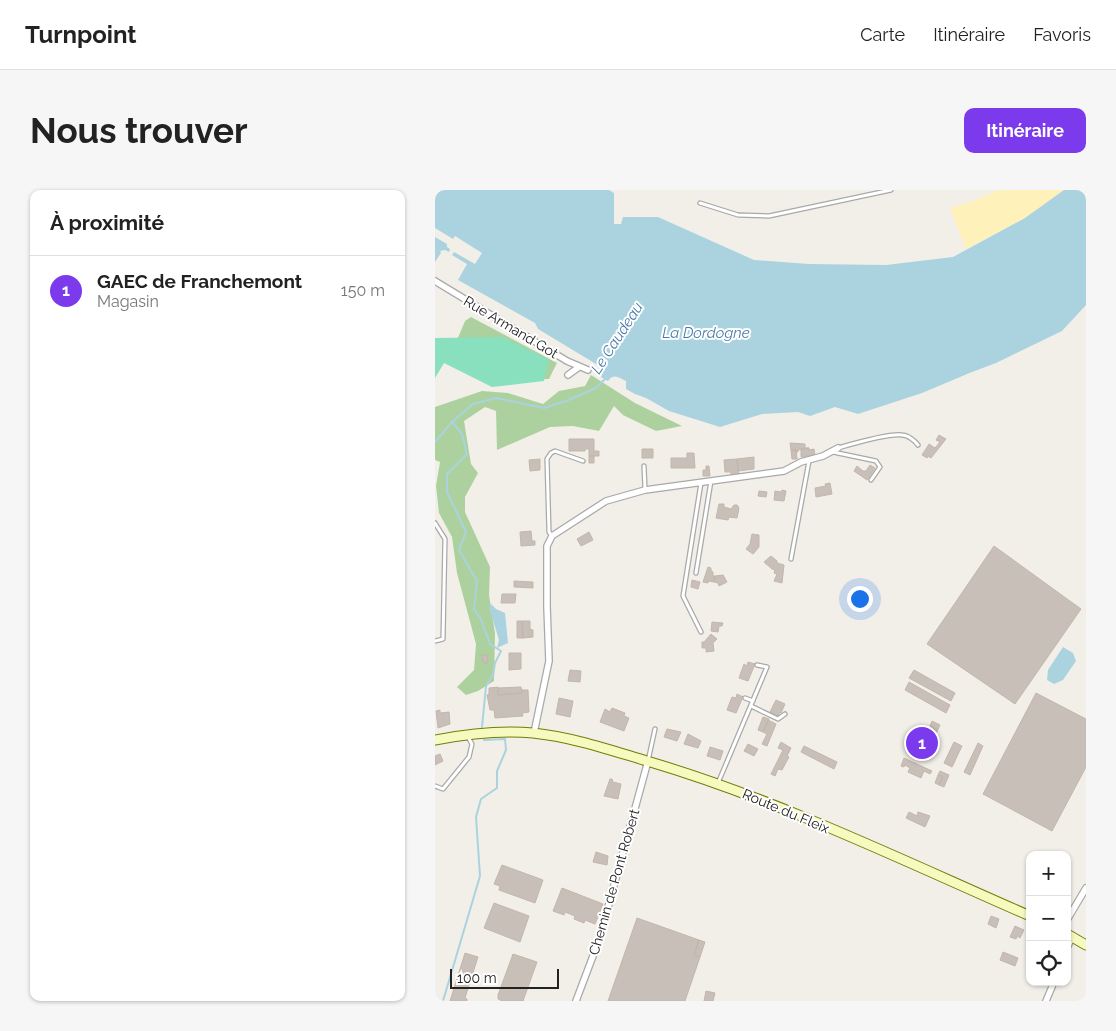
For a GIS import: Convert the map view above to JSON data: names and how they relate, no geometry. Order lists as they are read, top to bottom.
{
  "streets": {
    "main road": ["Route du Fleix"],
    "street": ["Rue Armand Got", "Chemin de Pont Robert"]
  },
  "crossings": [
    ["Route du Fleix", "Chemin de Pont Robert"]
  ],
  "water": ["La Dordogne", "Le Caudeau"],
  "scale_bar": "100 m",
  "page": {
    "header": "Turnpoint",
    "nav": ["Carte", "Itinéraire", "Favoris"],
    "buttons": "Itinéraire",
    "title": "Nous trouver",
    "heading": "À proximité",
    "list": [
      {
        "mark": "1",
        "name": "GAEC de Franchemont",
        "note": "Magasin",
        "value": "150 m"
      }
    ],
    "pins": "1",
    "map_buttons": ["+", "−"],
    "scale": "100 m"
  }
}
